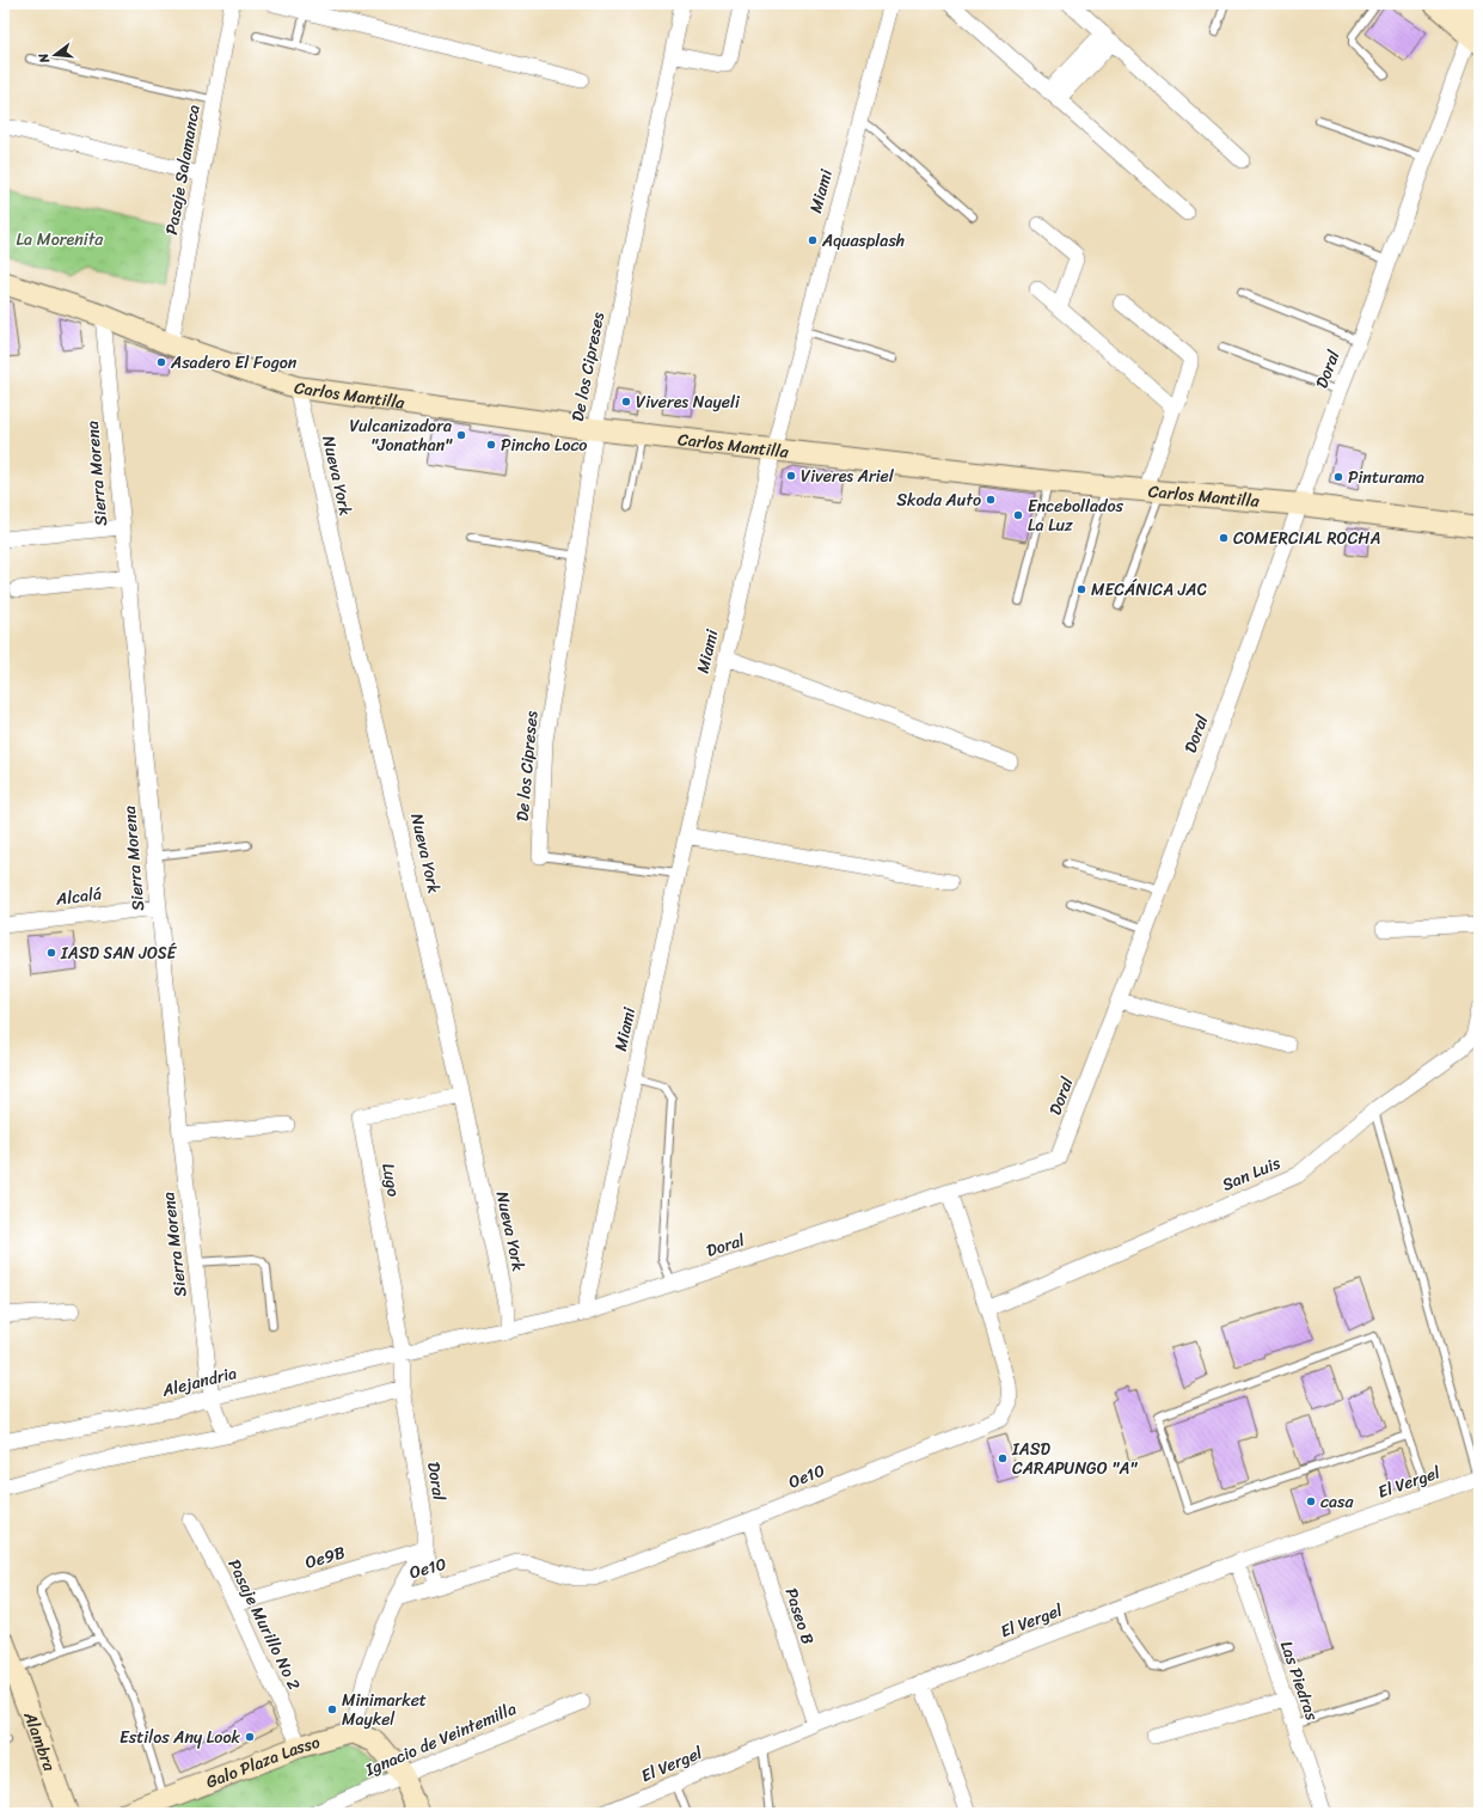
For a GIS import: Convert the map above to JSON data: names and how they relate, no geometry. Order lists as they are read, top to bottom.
{
  "streets": {
    "street": [
      "Pasaje Salamanca",
      "Miami",
      "De los Cipreses",
      "Doral",
      "Carlos Mantilla",
      "Sierra Morena",
      "Nueva York",
      "Alcalá",
      "San Luis",
      "Lugo",
      "Alejandria",
      "Oe10",
      "El Vergel",
      "Oe9B",
      "Paseo B",
      "Pasaje Murillo No 2",
      "Las Piedras",
      "Ignacio de Veintemilla",
      "Alambra",
      "Galo Plaza Lasso"
    ]
  },
  "crossings": [
    ["Pasaje Salamanca", "Carlos Mantilla"],
    ["Miami", "Doral"],
    ["Miami", "Carlos Mantilla"],
    ["De los Cipreses", "Carlos Mantilla"],
    ["Doral", "Carlos Mantilla"],
    ["Doral", "Nueva York"],
    ["Doral", "Lugo"],
    ["Doral", "Alejandria"],
    ["Doral", "Oe10"],
    ["Doral", "Oe9B"],
    ["Doral", "Galo Plaza Lasso"],
    ["Carlos Mantilla", "Sierra Morena"],
    ["Carlos Mantilla", "Nueva York"],
    ["Sierra Morena", "Alcalá"],
    ["Sierra Morena", "Alejandria"],
    ["Nueva York", "Lugo"],
    ["San Luis", "Oe10"],
    ["Lugo", "Alejandria"],
    ["Oe10", "Paseo B"],
    ["El Vergel", "Paseo B"],
    ["El Vergel", "Las Piedras"],
    ["Oe9B", "Pasaje Murillo No 2"],
    ["Pasaje Murillo No 2", "Galo Plaza Lasso"]
  ],
  "parks": ["La Morenita"],
  "places": [
    "Aquasplash",
    "Asadero El Fogon",
    "Viveres Nayeli",
    "Vulcanizadora \"Jonathan\"",
    "Pincho Loco",
    "Viveres Ariel",
    "Pinturama",
    "Skoda Auto",
    "Encebollados La Luz",
    "COMERCIAL ROCHA",
    "MECÁNICA JAC",
    "IASD SAN JOSÉ",
    "IASD CARAPUNGO \"A\"",
    "casa",
    "Minimarket Maykel",
    "Estilos Any Look"
  ],
  "north": "left"
}
